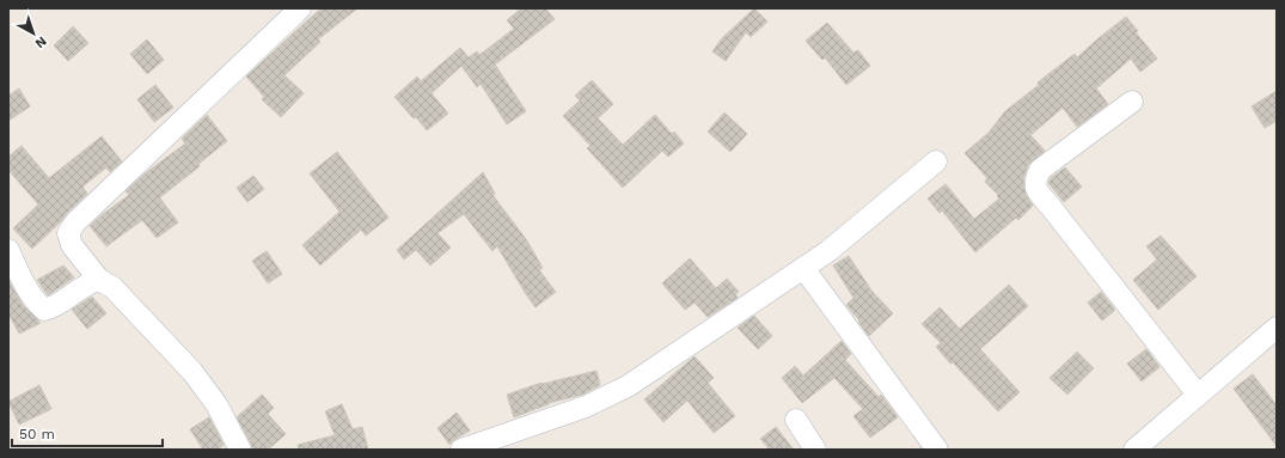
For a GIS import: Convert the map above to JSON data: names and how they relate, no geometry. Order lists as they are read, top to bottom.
{
  "scale_bar": "50 m",
  "north": "bottom right"
}
